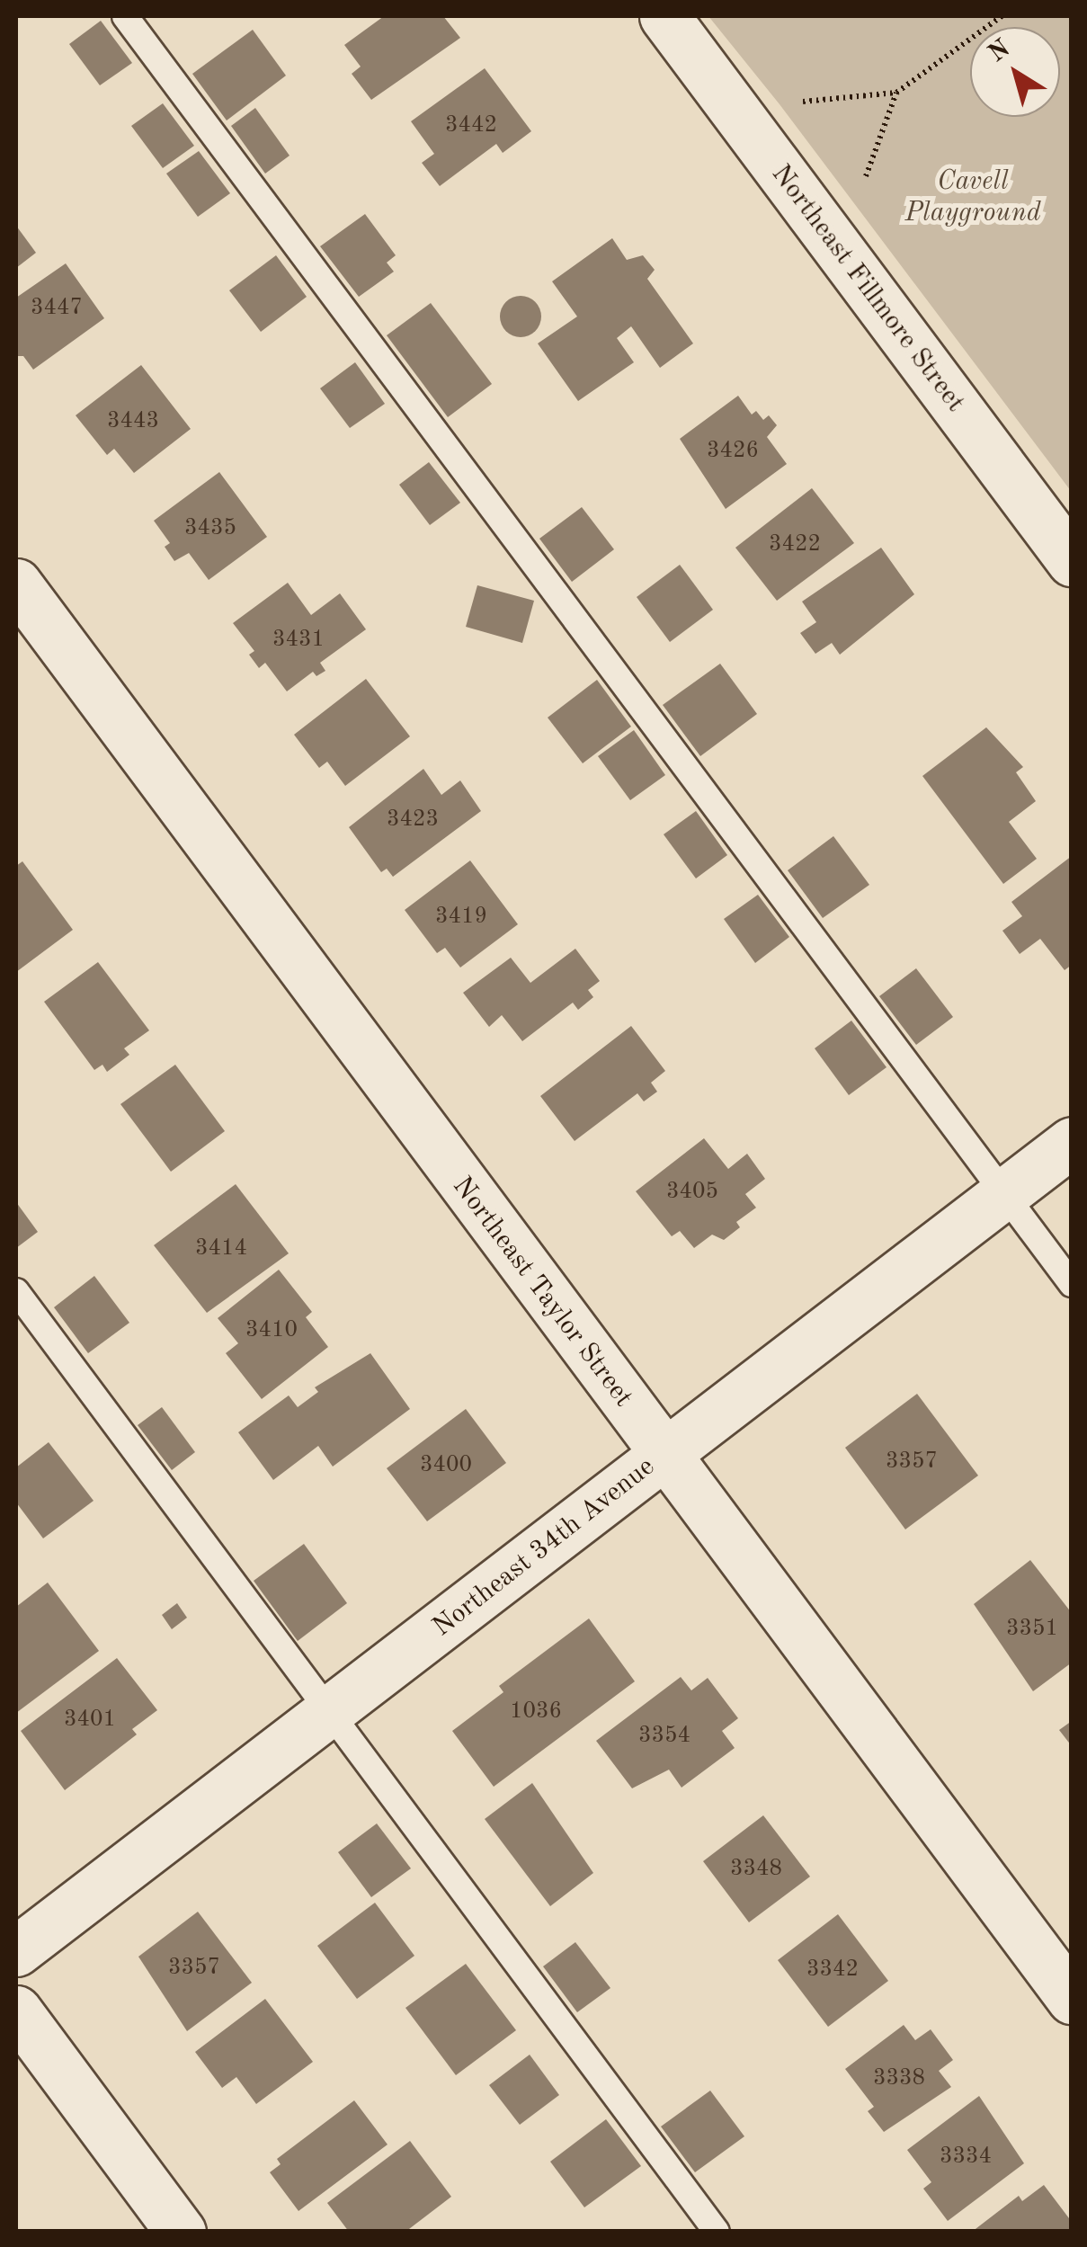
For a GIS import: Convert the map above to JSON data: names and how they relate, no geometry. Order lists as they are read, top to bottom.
{
  "streets": {
    "street": ["Northeast Fillmore Street", "Northeast Taylor Street", "Northeast 34th Avenue"]
  },
  "crossings": [
    ["Northeast Taylor Street", "Northeast 34th Avenue"]
  ],
  "parks": ["Cavell Playground"],
  "house_numbers": [
    "3442",
    "3447",
    "3443",
    "3426",
    "3435",
    "3422",
    "3431",
    "3423",
    "3419",
    "3405",
    "3414",
    "3410",
    "3357",
    "3400",
    "3351",
    "1036",
    "3401",
    "3354",
    "3348",
    "3357",
    "3342",
    "3338",
    "3334"
  ],
  "north": "top left"
}
